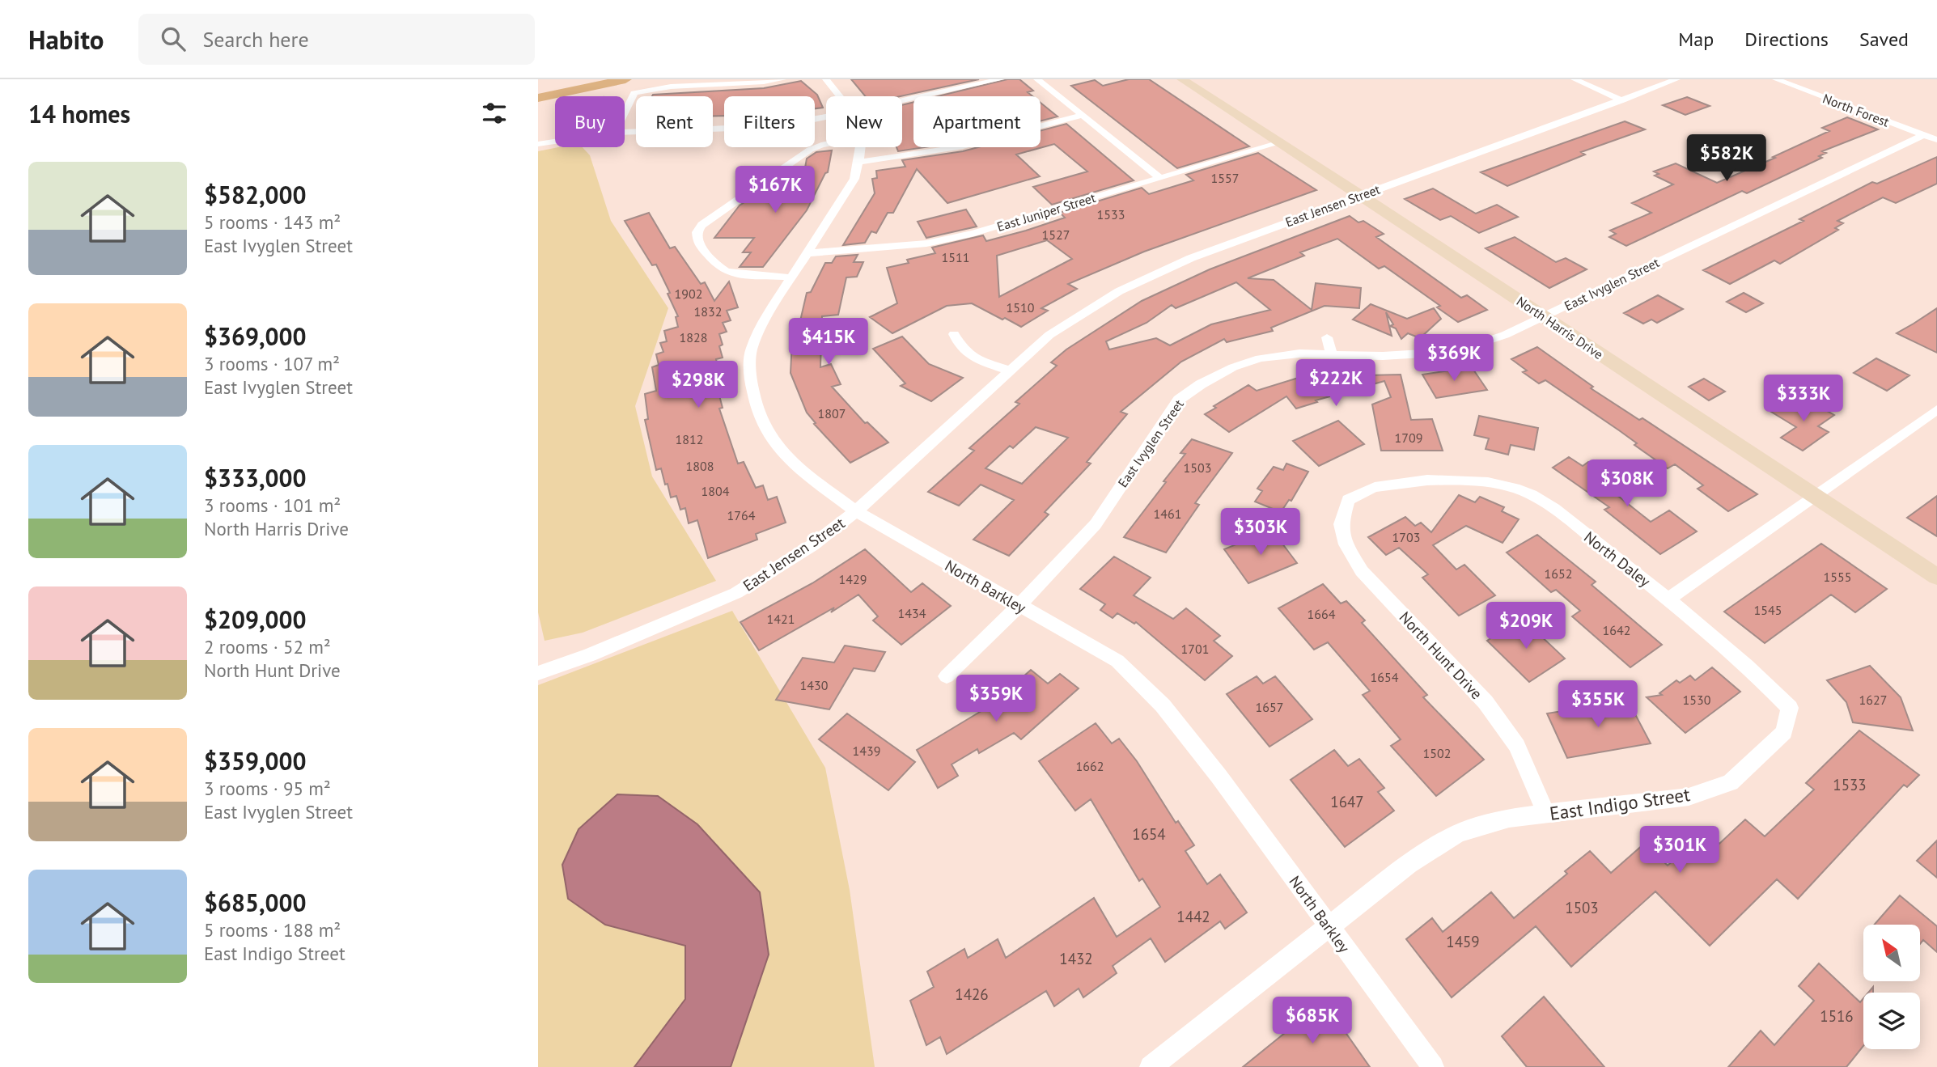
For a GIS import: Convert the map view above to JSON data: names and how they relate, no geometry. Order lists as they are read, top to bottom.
{
  "streets": {
    "street": [
      "North Forest",
      "East Jensen Street",
      "East Juniper Street",
      "East Ivyglen Street",
      "North Harris Drive",
      "North Daley",
      "North Barkley",
      "North Hunt Drive",
      "East Indigo Street"
    ]
  },
  "crossings": [
    ["North Forest", "East Ivyglen Street"],
    ["East Jensen Street", "North Harris Drive"],
    ["East Jensen Street", "North Barkley"],
    ["East Juniper Street", "North Harris Drive"],
    ["East Juniper Street", "North Barkley"],
    ["East Ivyglen Street", "North Harris Drive"],
    ["East Ivyglen Street", "North Barkley"],
    ["North Daley", "North Hunt Drive"],
    ["North Daley", "East Indigo Street"],
    ["North Barkley", "East Indigo Street"],
    ["North Hunt Drive", "East Indigo Street"]
  ],
  "house_numbers": [
    "1557",
    "1533",
    "1527",
    "1511",
    "1902",
    "1510",
    "1832",
    "1828",
    "1807",
    "1709",
    "1812",
    "1808",
    "1503",
    "1804",
    "1461",
    "1764",
    "1703",
    "1652",
    "1555",
    "1429",
    "1545",
    "1434",
    "1664",
    "1421",
    "1642",
    "1701",
    "1654",
    "1430",
    "1530",
    "1627",
    "1657",
    "1439",
    "1502",
    "1662",
    "1533",
    "1647",
    "1654",
    "1503",
    "1442",
    "1459",
    "1432",
    "1426",
    "1516"
  ],
  "north": "top left",
  "page": {
    "header": "Habito",
    "search": "Search here",
    "nav": ["Map", "Directions", "Saved"],
    "heading": "14 homes",
    "chip": [
      "Buy",
      "Rent",
      "Filters",
      "New",
      "Apartment"
    ],
    "price": [
      "$582K",
      "$167K",
      "$415K",
      "$369K",
      "$222K",
      "$298K",
      "$333K",
      "$308K",
      "$303K",
      "$209K",
      "$359K",
      "$355K",
      "$301K",
      "$685K"
    ],
    "list": [
      {
        "name": "$582,000",
        "note": "5 rooms · 143 m² · East Ivyglen Street"
      },
      {
        "name": "$369,000",
        "note": "3 rooms · 107 m² · East Ivyglen Street"
      },
      {
        "name": "$333,000",
        "note": "3 rooms · 101 m² · North Harris Drive"
      },
      {
        "name": "$209,000",
        "note": "2 rooms · 52 m² · North Hunt Drive"
      },
      {
        "name": "$359,000",
        "note": "3 rooms · 95 m² · East Ivyglen Street"
      },
      {
        "name": "$685,000",
        "note": "5 rooms · 188 m² · East Indigo Street"
      }
    ]
  }
}
